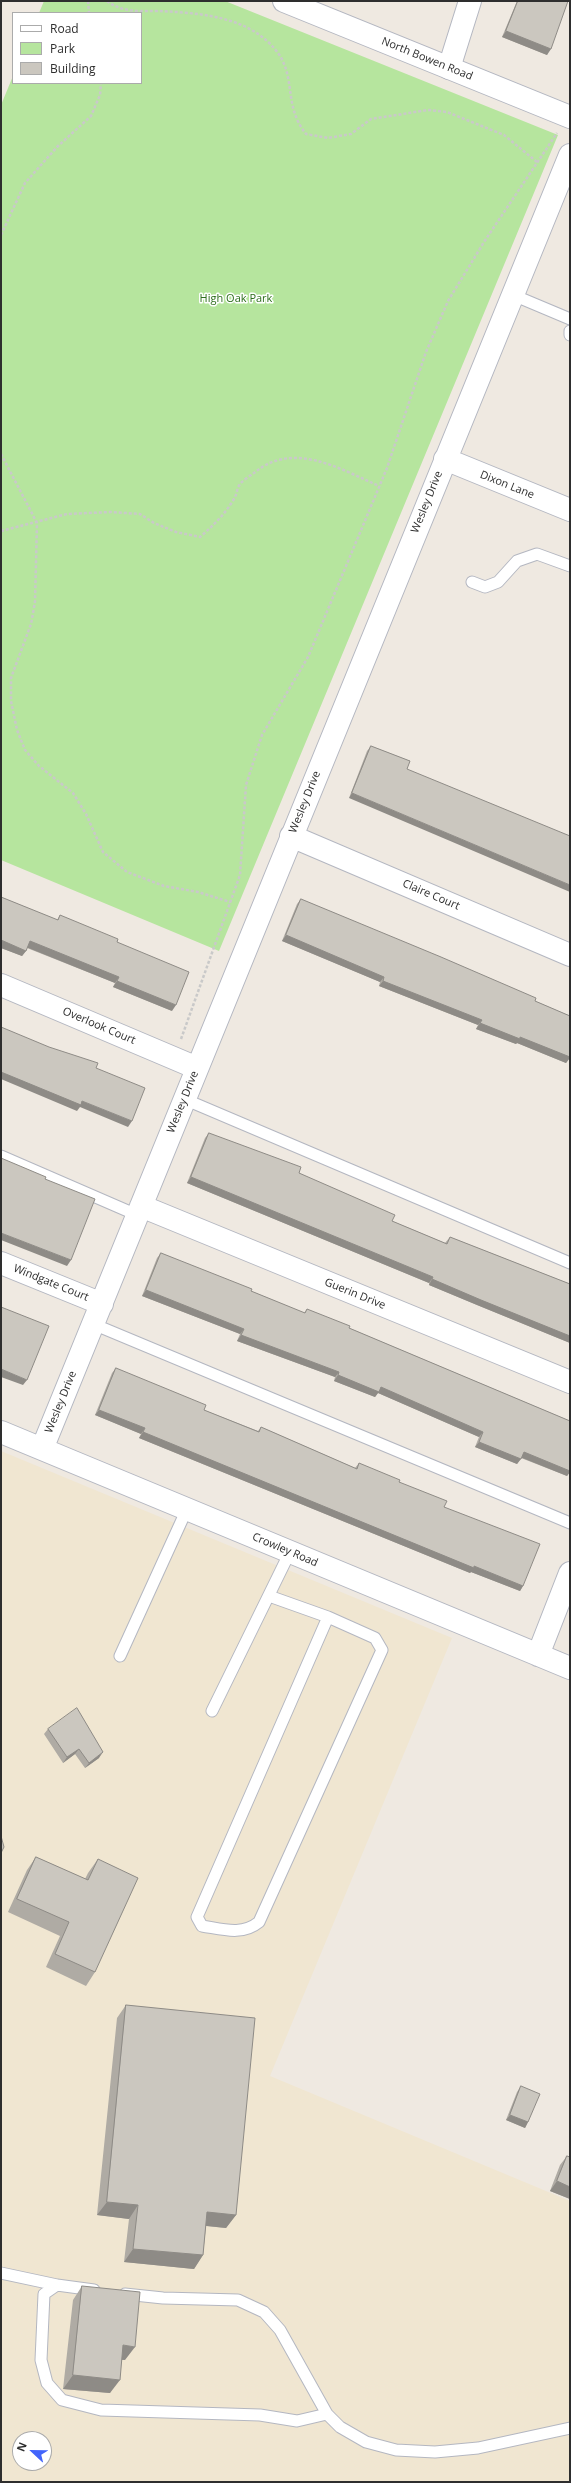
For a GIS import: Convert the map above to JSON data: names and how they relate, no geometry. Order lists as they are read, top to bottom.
{
  "streets": {
    "street": [
      "North Bowen Road",
      "Dixon Lane",
      "Wesley Drive",
      "Claire Court",
      "Overlook Court",
      "Windgate Court",
      "Guerin Drive",
      "Crowley Road"
    ]
  },
  "crossings": [
    ["Dixon Lane", "Wesley Drive"],
    ["Wesley Drive", "Claire Court"],
    ["Wesley Drive", "Overlook Court"],
    ["Wesley Drive", "Windgate Court"],
    ["Wesley Drive", "Guerin Drive"],
    ["Wesley Drive", "Crowley Road"]
  ],
  "parks": ["High Oak Park"],
  "legend": ["Road", "Park", "Building"],
  "north": "left"
}
